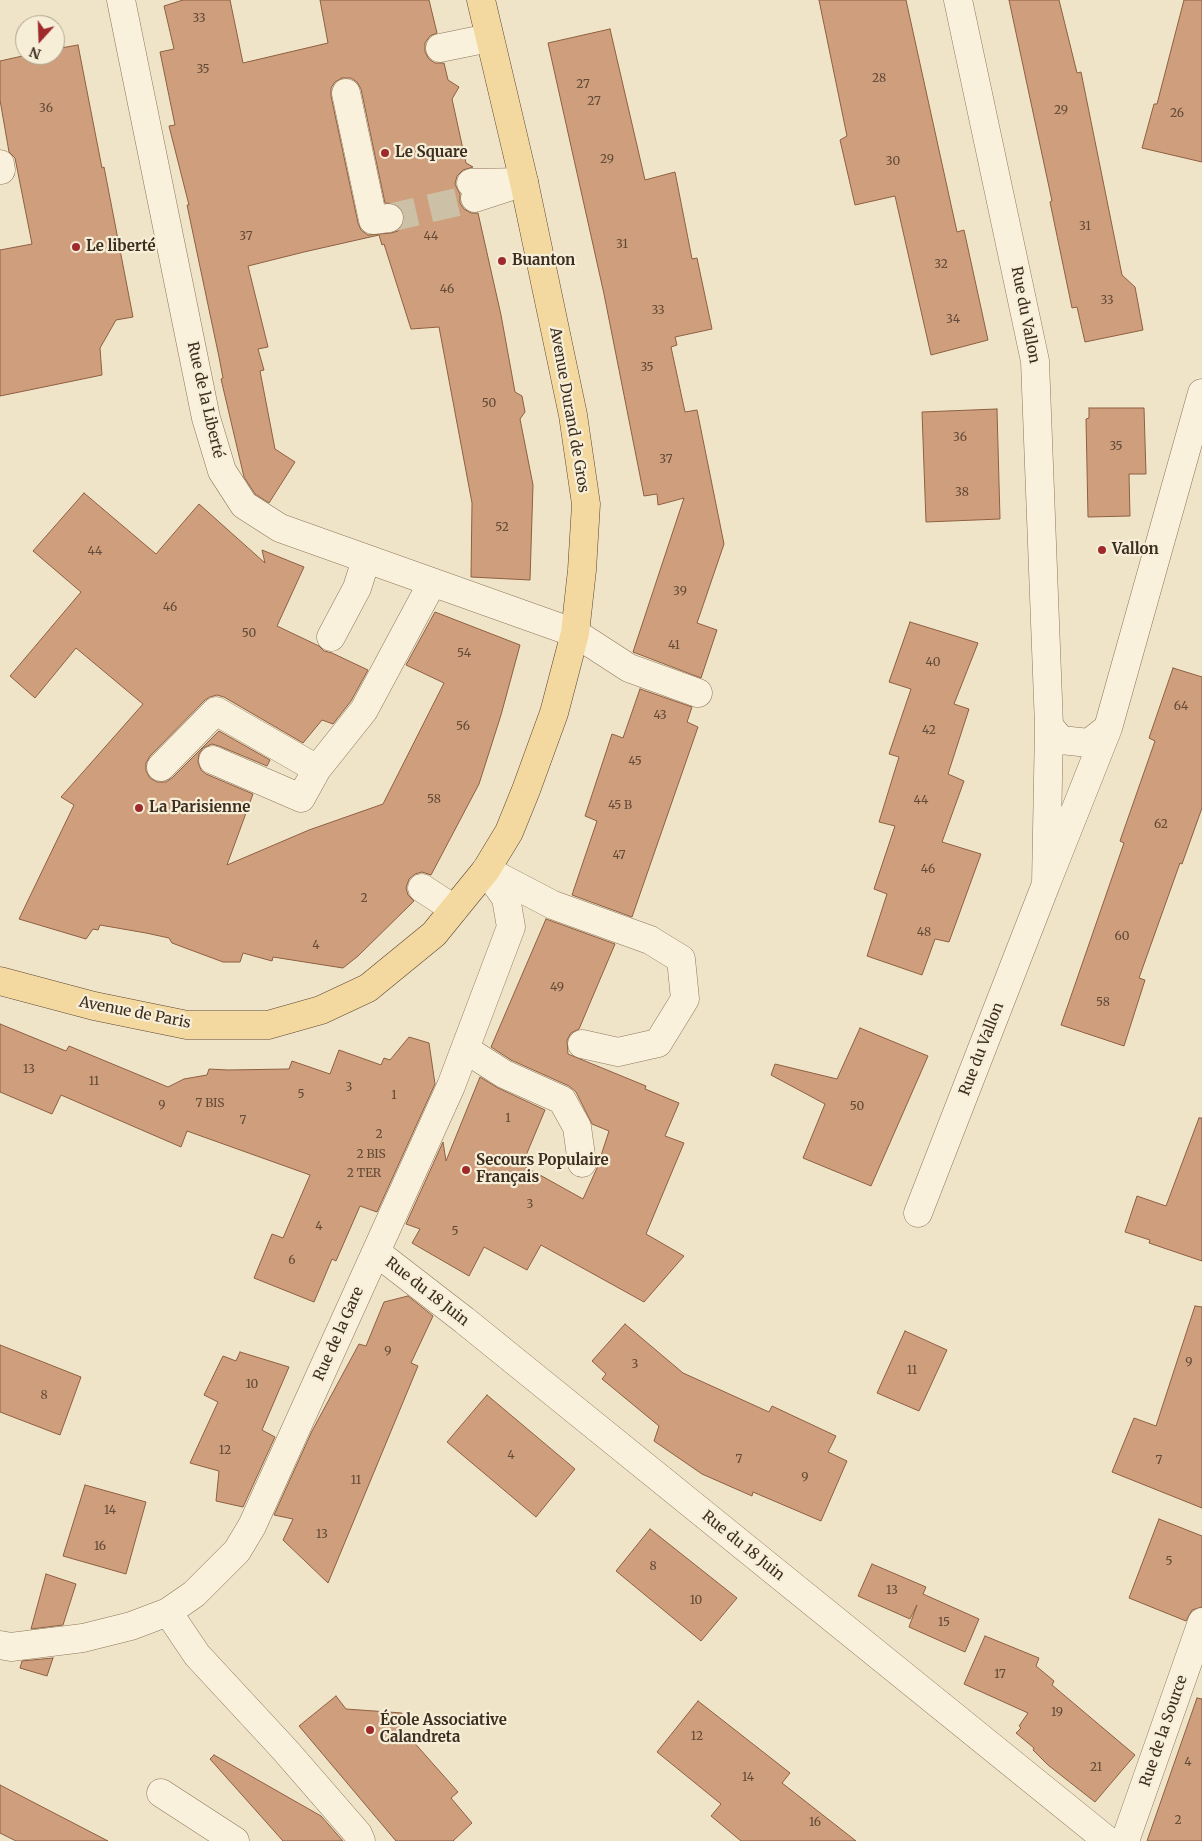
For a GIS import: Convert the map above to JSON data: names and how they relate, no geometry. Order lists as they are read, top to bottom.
{
  "streets": {
    "main road": ["Avenue Durand de Gros", "Avenue de Paris"],
    "street": [
      "Rue du Vallon",
      "Rue de la Liberté",
      "Rue du 18 Juin",
      "Rue de la Gare",
      "Rue de la Source"
    ]
  },
  "crossings": [
    ["Rue de la Liberté", "Avenue Durand de Gros"],
    ["Avenue Durand de Gros", "Avenue de Paris"],
    ["Avenue Durand de Gros", "Rue de la Gare"],
    ["Avenue de Paris", "Rue de la Gare"],
    ["Rue du 18 Juin", "Rue de la Gare"]
  ],
  "places": [
    "Le Square",
    "Le liberté",
    "Buanton",
    "Vallon",
    "La Parisienne",
    "Secours Populaire Français",
    "École Associative Calandreta"
  ],
  "house_numbers": [
    "33",
    "35",
    "28",
    "27",
    "27",
    "36",
    "29",
    "26",
    "29",
    "30",
    "31",
    "37",
    "44",
    "31",
    "32",
    "46",
    "33",
    "33",
    "34",
    "35",
    "50",
    "36",
    "35",
    "37",
    "38",
    "52",
    "44",
    "39",
    "46",
    "50",
    "41",
    "54",
    "40",
    "64",
    "43",
    "56",
    "42",
    "45",
    "58",
    "44",
    "45 B",
    "62",
    "47",
    "46",
    "2",
    "48",
    "60",
    "4",
    "49",
    "58",
    "13",
    "11",
    "3",
    "5",
    "1",
    "7 BIS",
    "9",
    "50",
    "1",
    "7",
    "2",
    "2 BIS",
    "2 TER",
    "3",
    "4",
    "5",
    "6",
    "9",
    "9",
    "3",
    "11",
    "10",
    "8",
    "12",
    "4",
    "7",
    "7",
    "9",
    "11",
    "14",
    "13",
    "16",
    "5",
    "8",
    "13",
    "10",
    "15",
    "17",
    "19",
    "12",
    "4",
    "21",
    "14",
    "2",
    "16"
  ],
  "north": "bottom"
}
